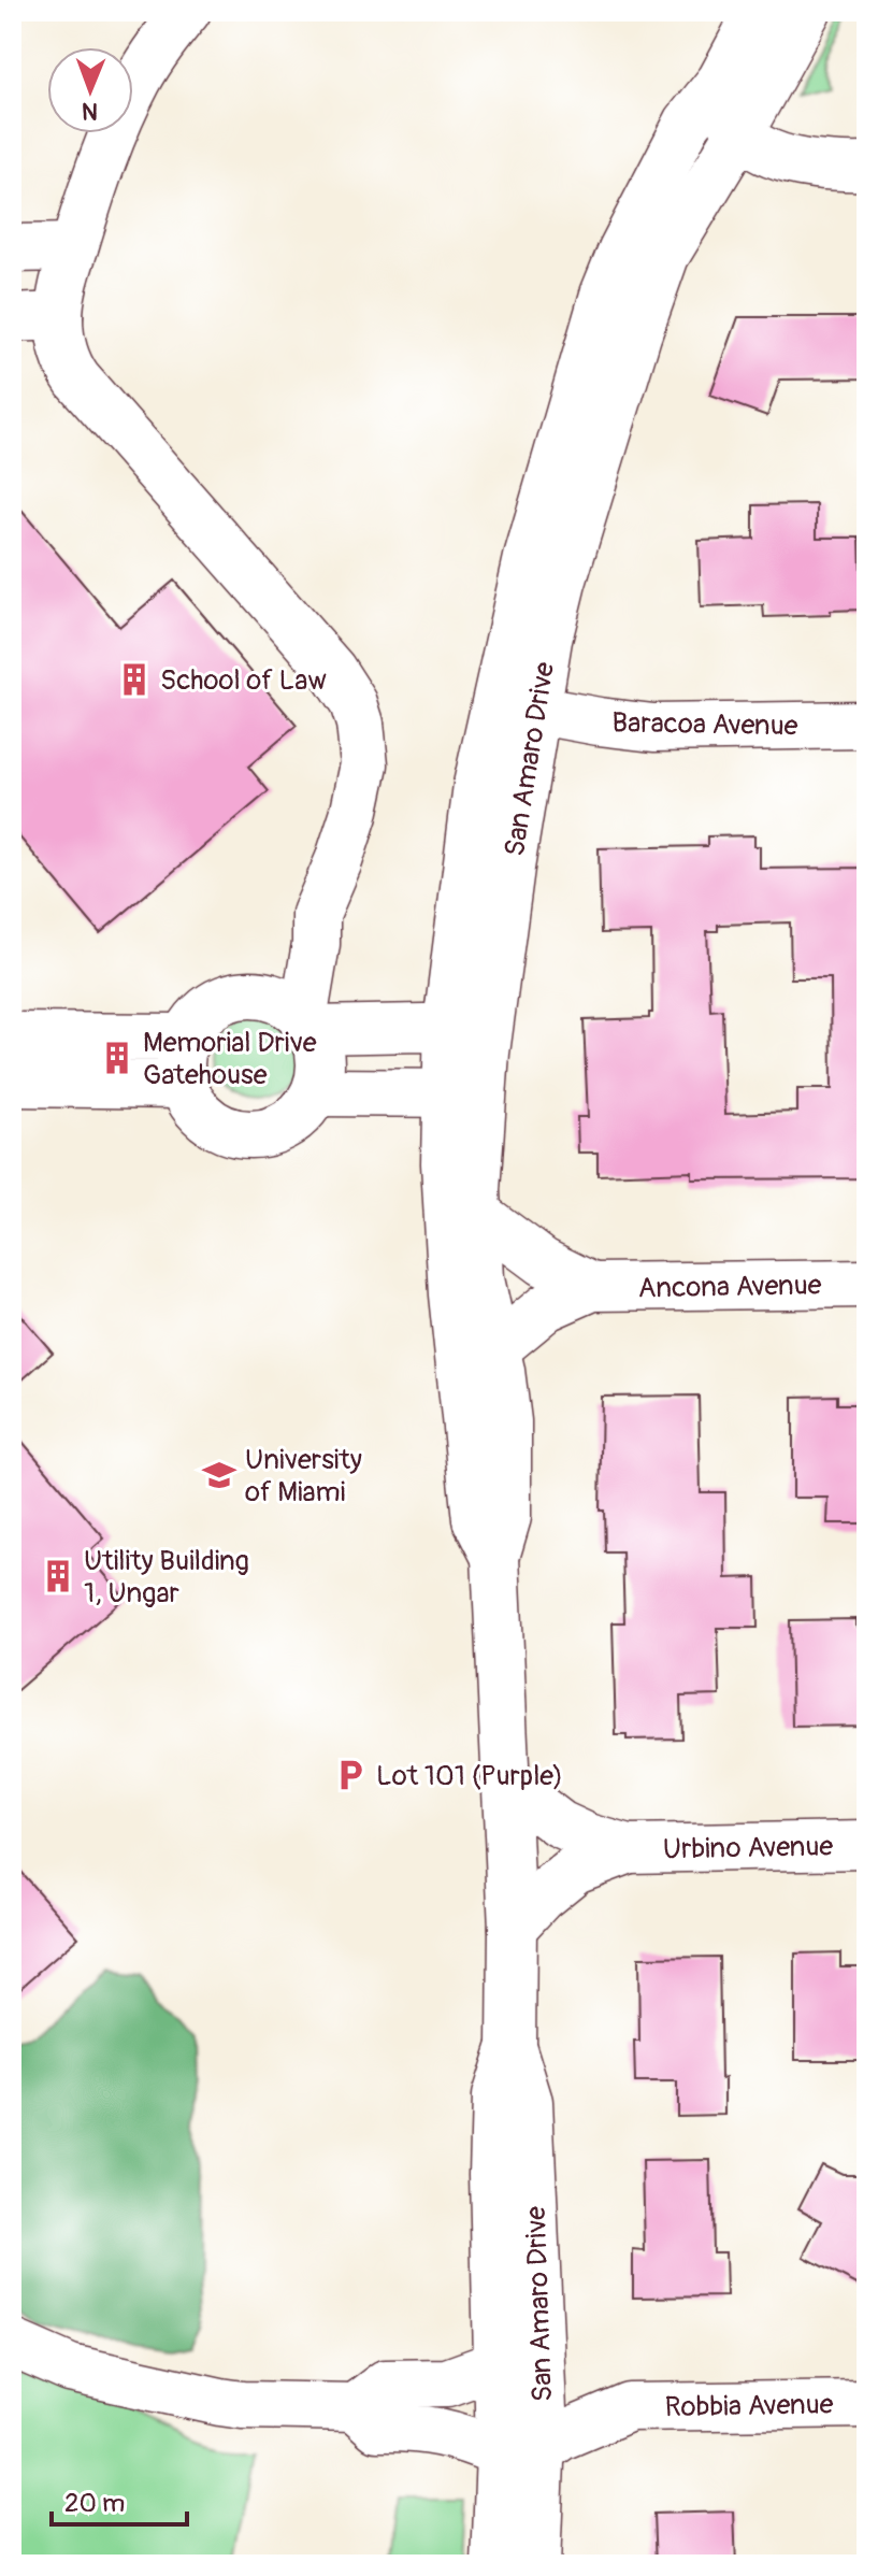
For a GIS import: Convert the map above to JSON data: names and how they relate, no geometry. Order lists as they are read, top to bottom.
{
  "streets": {
    "street": [
      "Baracoa Avenue",
      "San Amaro Drive",
      "Ancona Avenue",
      "Urbino Avenue",
      "Robbia Avenue"
    ]
  },
  "crossings": [
    ["Baracoa Avenue", "San Amaro Drive"],
    ["San Amaro Drive", "Ancona Avenue"],
    ["San Amaro Drive", "Urbino Avenue"],
    ["San Amaro Drive", "Robbia Avenue"]
  ],
  "places": {
    "building": ["School of Law", "Memorial Drive Gatehouse", "Utility Building 1, Ungar"],
    "school or university": ["University of Miami"],
    "parking": ["Lot 101 (Purple)"]
  },
  "scale_bar": "20 m",
  "north": "bottom"
}
